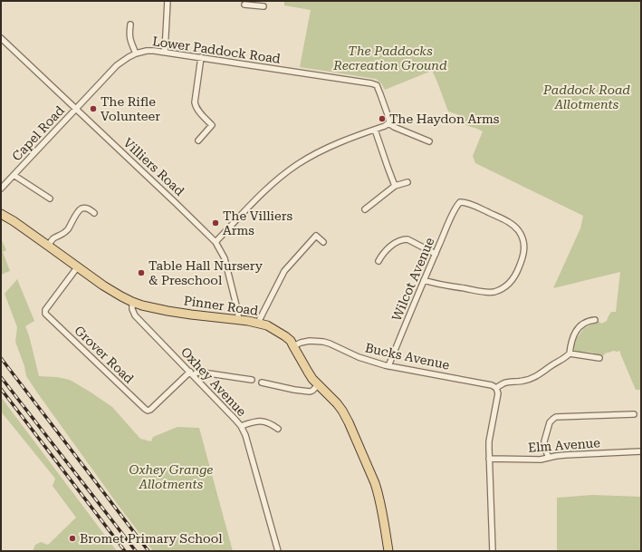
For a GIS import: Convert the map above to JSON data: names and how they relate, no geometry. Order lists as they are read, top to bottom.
{
  "streets": {
    "main road": ["Pinner Road"],
    "street": [
      "Lower Paddock Road",
      "Capel Road",
      "Villiers Road",
      "Wilcot Avenue",
      "Grover Road",
      "Bucks Avenue",
      "Oxhey Avenue",
      "Elm Avenue"
    ]
  },
  "crossings": [
    ["Lower Paddock Road", "Capel Road"],
    ["Lower Paddock Road", "Villiers Road"],
    ["Capel Road", "Villiers Road"],
    ["Villiers Road", "Pinner Road"],
    ["Wilcot Avenue", "Bucks Avenue"],
    ["Pinner Road", "Grover Road"],
    ["Pinner Road", "Bucks Avenue"],
    ["Pinner Road", "Oxhey Avenue"],
    ["Grover Road", "Oxhey Avenue"]
  ],
  "parks": ["The Paddocks Recreation Ground", "Paddock Road Allotments", "Oxhey Grange Allotments"],
  "places": [
    "The Rifle Volunteer",
    "The Haydon Arms",
    "The Villiers Arms",
    "Table Hall Nursery & Preschool",
    "Bromet Primary School"
  ]
}
